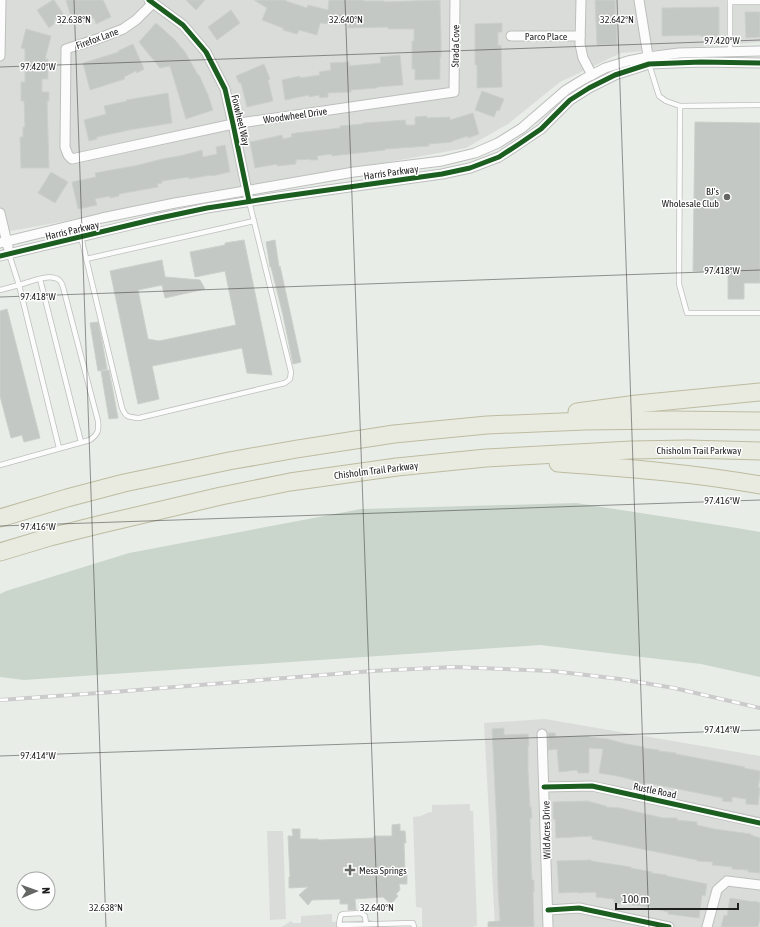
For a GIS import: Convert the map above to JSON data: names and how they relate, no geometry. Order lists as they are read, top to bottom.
{
  "streets": {
    "highway": ["Chisholm Trail Parkway"],
    "street": [
      "Parco Place",
      "Firefox Lane",
      "Strada Cove",
      "Woodwheel Drive",
      "Foxwheel Way",
      "Harris Parkway",
      "Rustle Road",
      "Wild Acres Drive"
    ]
  },
  "crossings": [
    ["Firefox Lane", "Woodwheel Drive"],
    ["Firefox Lane", "Foxwheel Way"],
    ["Strada Cove", "Woodwheel Drive"],
    ["Woodwheel Drive", "Foxwheel Way"],
    ["Foxwheel Way", "Harris Parkway"],
    ["Rustle Road", "Wild Acres Drive"]
  ],
  "places": {
    "other": ["BJ's Wholesale Club"],
    "health": ["Mesa Springs"]
  },
  "scale_bar": "100 m",
  "north": "right",
  "coordinates": [
    "32.638°N",
    "32.640°N",
    "32.642°N",
    "97.420°W",
    "97.418°W",
    "97.416°W",
    "97.414°W"
  ]
}
